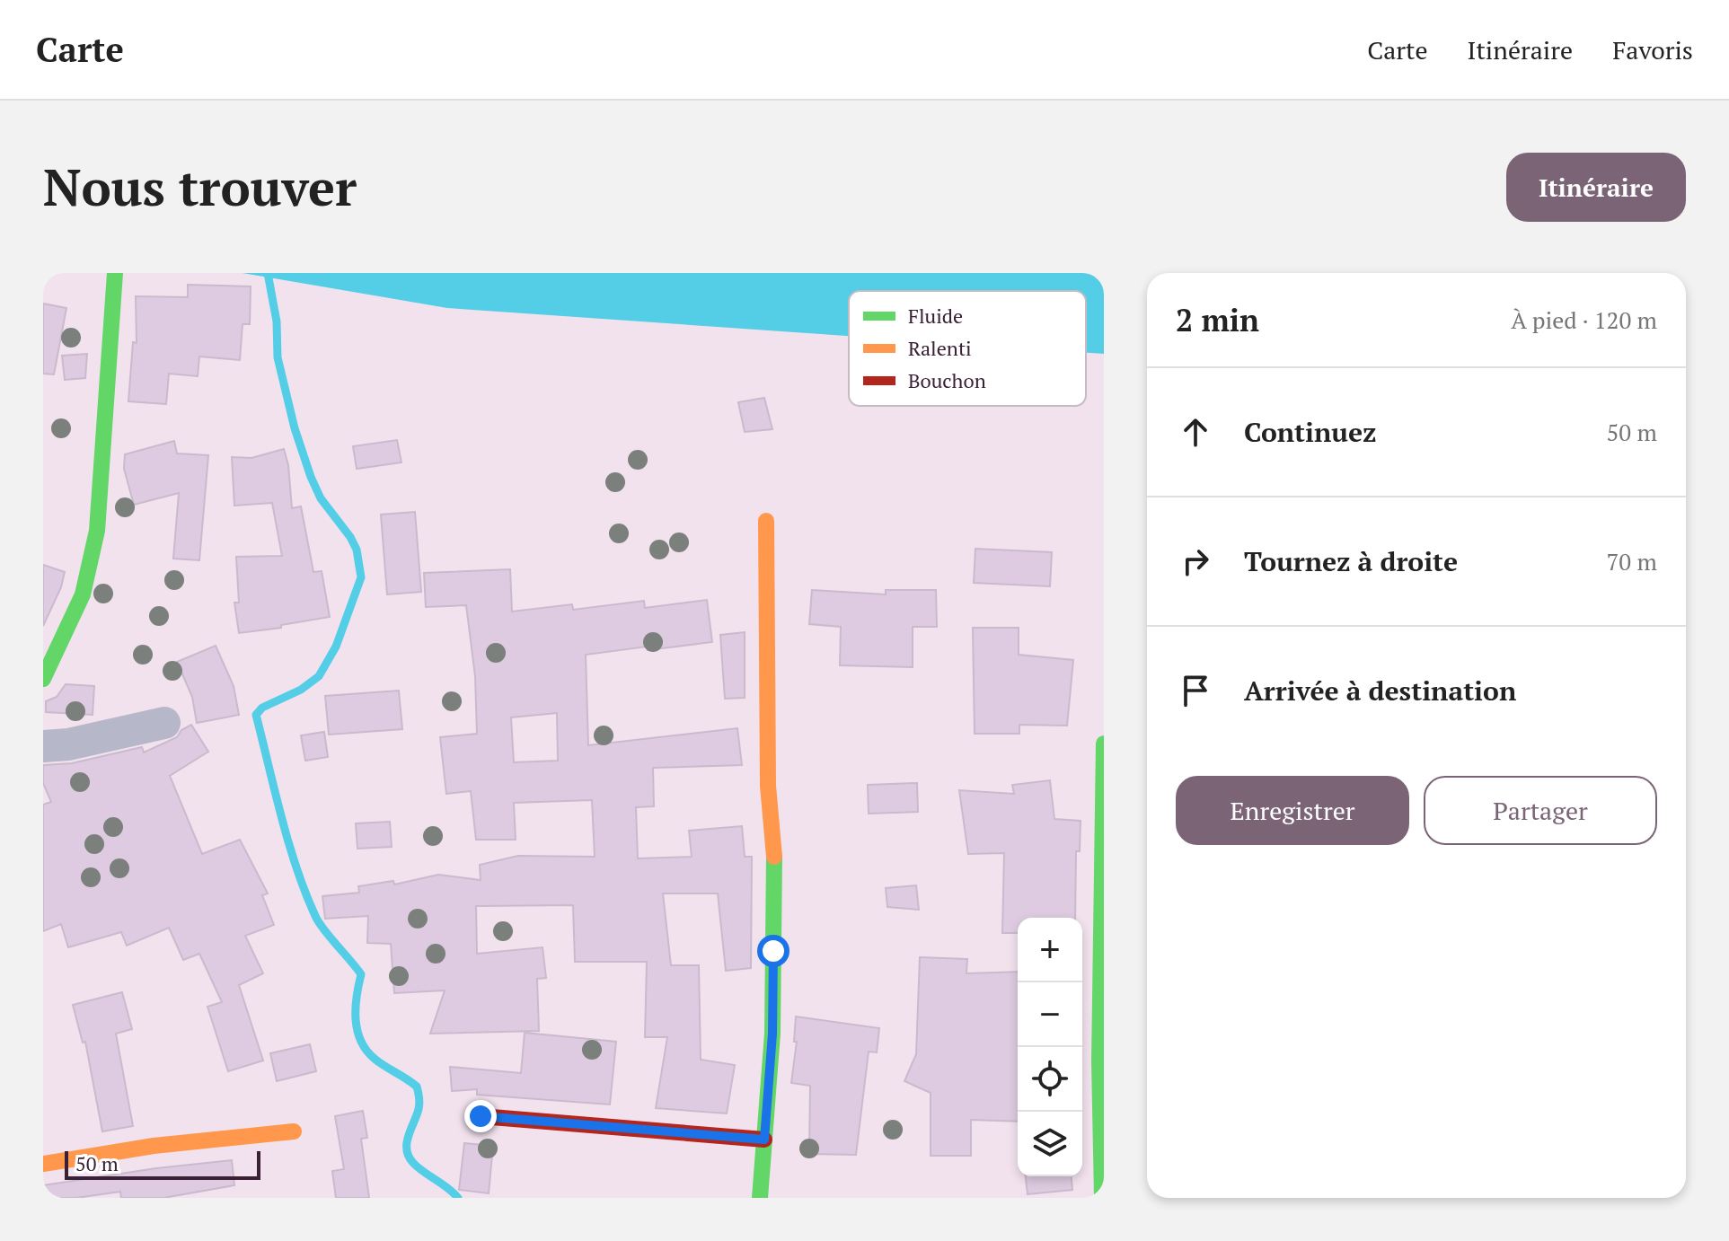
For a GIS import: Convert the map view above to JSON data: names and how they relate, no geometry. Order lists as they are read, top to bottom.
{
  "legend": ["Fluide", "Ralenti", "Bouchon"],
  "scale_bar": "50 m",
  "page": {
    "header": "Carte",
    "nav": ["Carte", "Itinéraire", "Favoris"],
    "buttons": [
      "Itinéraire",
      ["Enregistrer", "Partager"]
    ],
    "title": "Nous trouver",
    "heading": ["2 min", "À pied · 120 m"],
    "list": [
      ["Continuez", "50 m"],
      ["Tournez à droite", "70 m"],
      "Arrivée à destination"
    ],
    "map_buttons": ["+", "−"],
    "scale": "50 m"
  }
}
